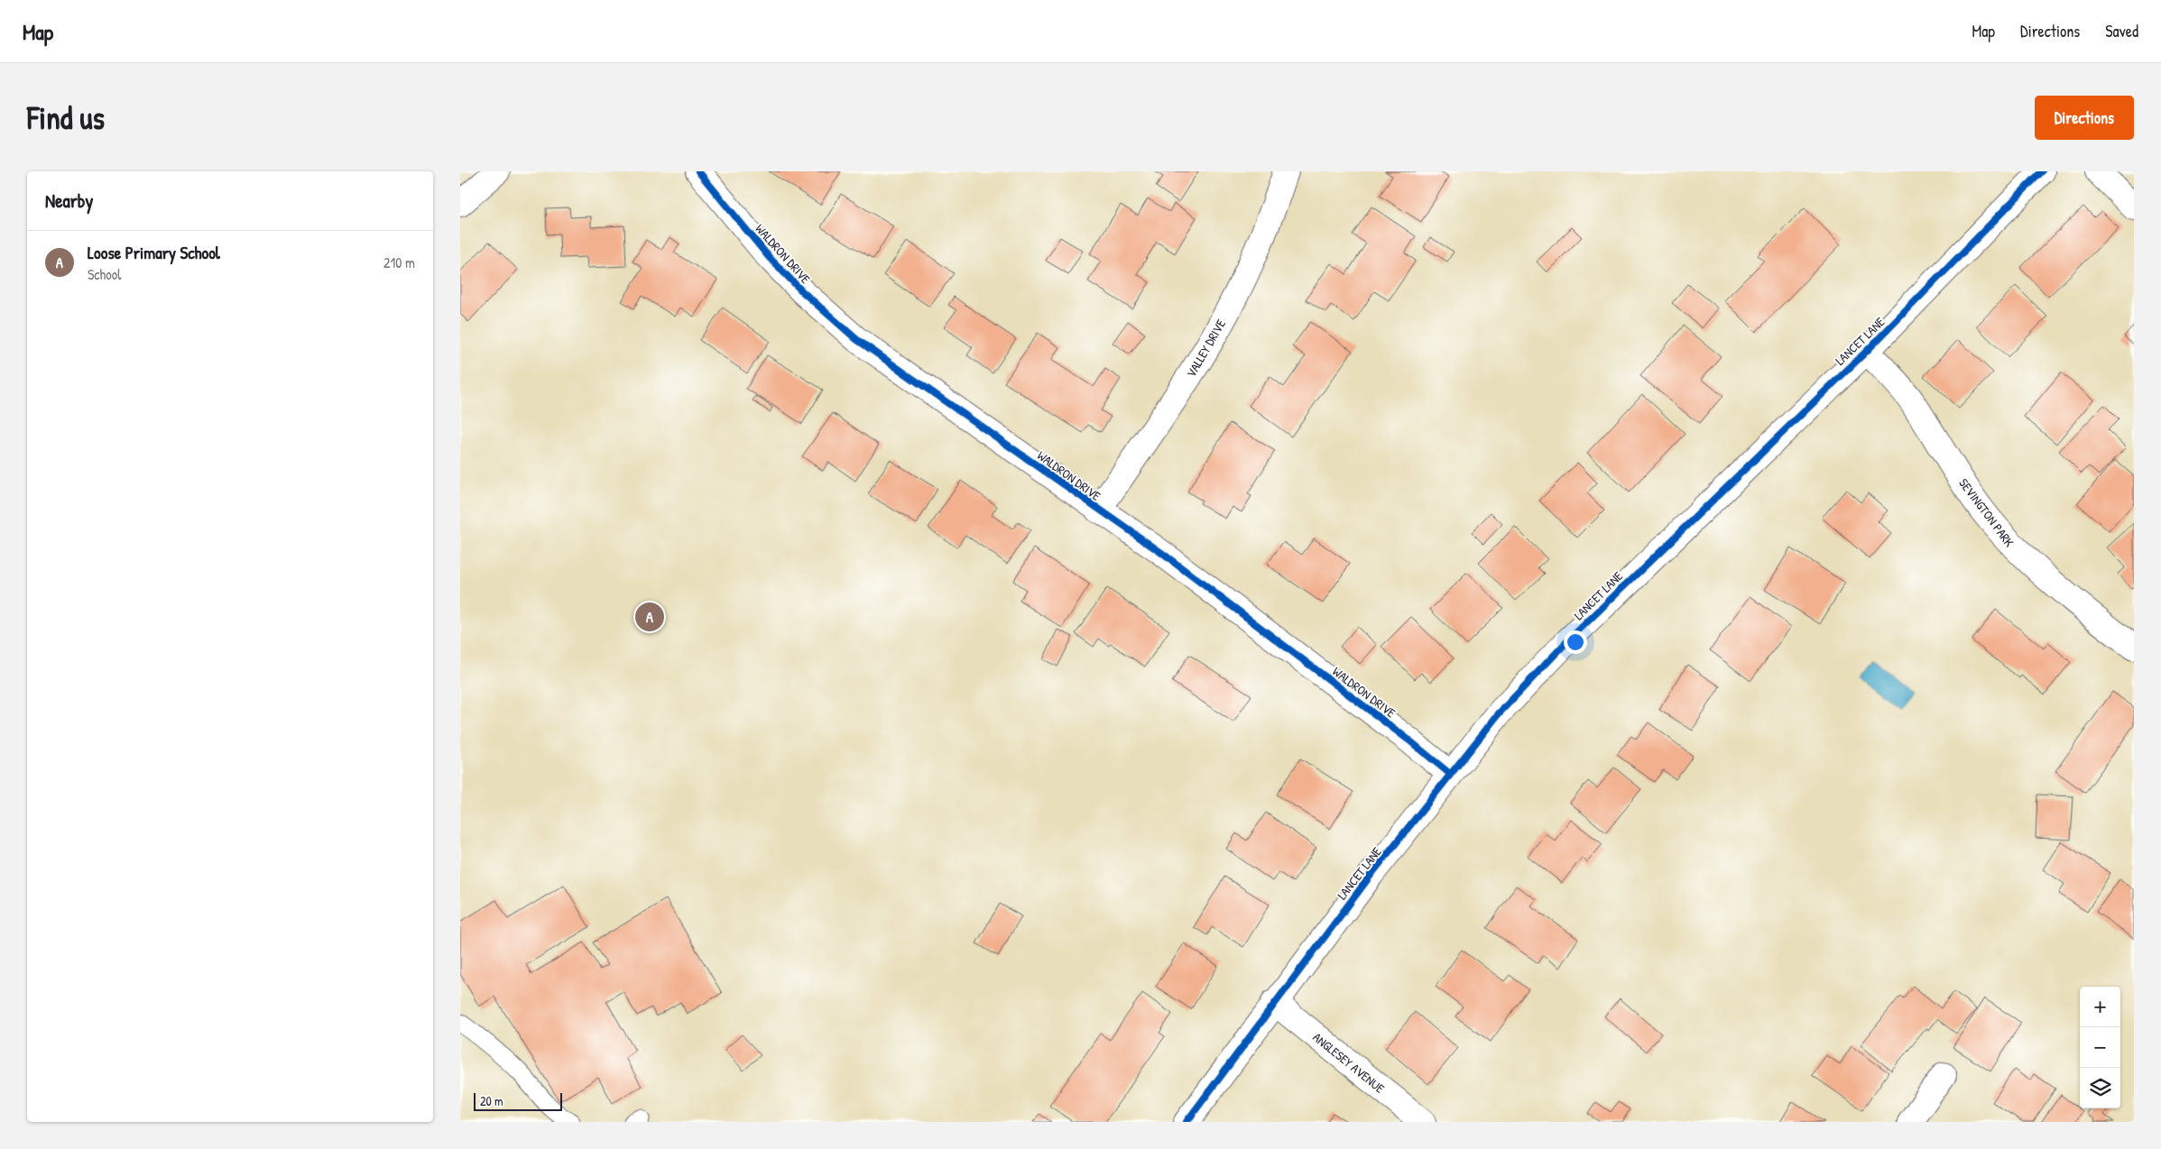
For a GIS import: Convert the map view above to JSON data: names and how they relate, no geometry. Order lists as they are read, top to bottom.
{
  "streets": {
    "street": [
      "WALDRON DRIVE",
      "LANCET LANE",
      "VALLEY DRIVE",
      "SEVINGTON PARK",
      "ANGLESEY AVENUE"
    ]
  },
  "crossings": [
    ["WALDRON DRIVE", "LANCET LANE"],
    ["WALDRON DRIVE", "VALLEY DRIVE"],
    ["LANCET LANE", "SEVINGTON PARK"],
    ["LANCET LANE", "ANGLESEY AVENUE"]
  ],
  "scale_bar": "20 m",
  "page": {
    "header": "Map",
    "nav": ["Map", "Directions", "Saved"],
    "buttons": "Directions",
    "title": "Find us",
    "heading": "Nearby",
    "list": [
      {
        "mark": "A",
        "name": "Loose Primary School",
        "note": "School",
        "value": "210 m"
      }
    ],
    "pins": "A",
    "map_buttons": ["+", "−"],
    "scale": "20 m"
  }
}
